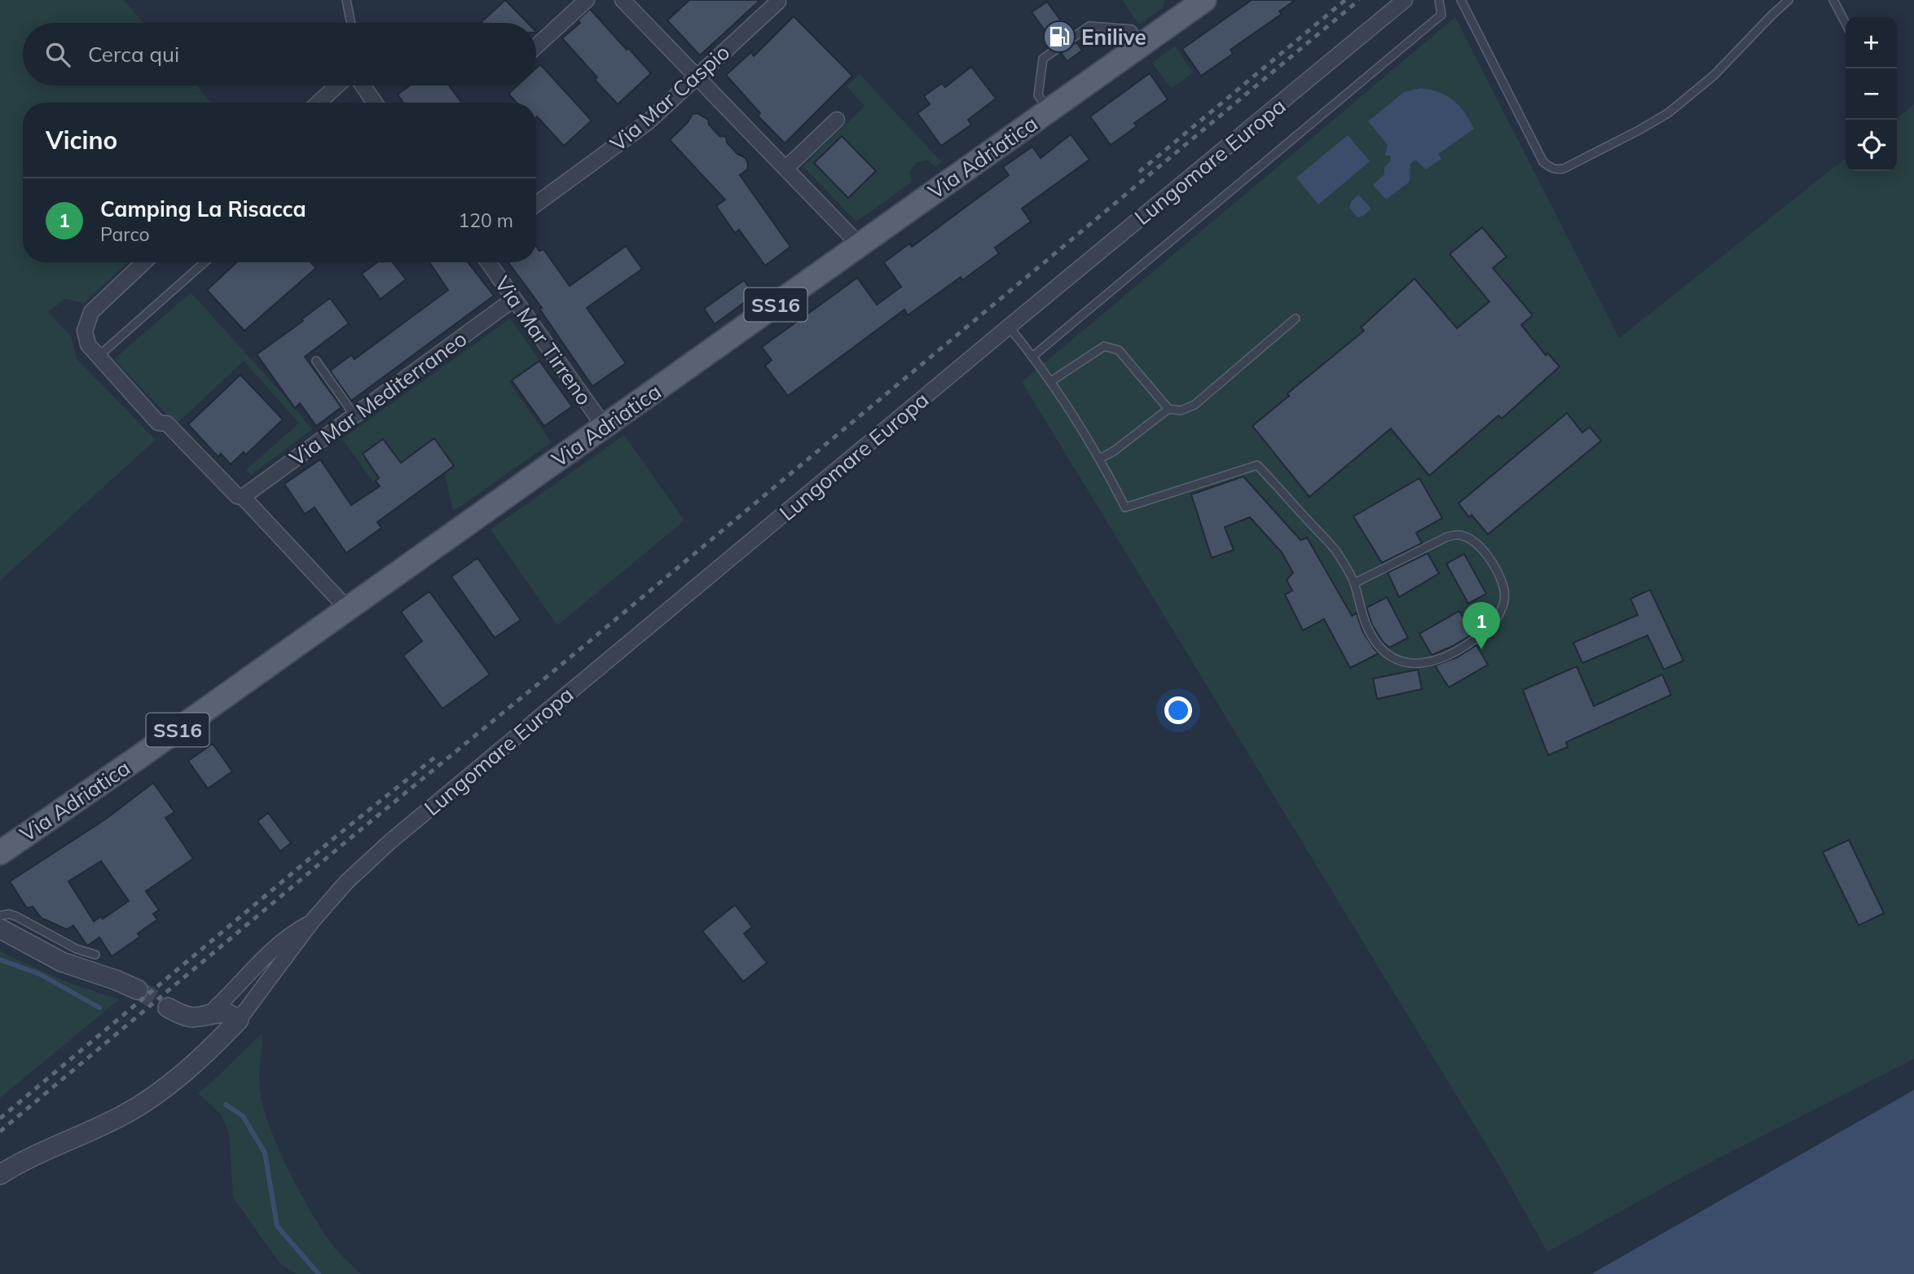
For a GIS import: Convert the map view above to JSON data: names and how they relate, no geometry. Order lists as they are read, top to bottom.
{
  "streets": {
    "main road": ["Via Adriatica", "SS16"],
    "street": [
      "Via Mar Caspio",
      "Lungomare Europa",
      "Via Mar Tirreno",
      "Via Mar Mediterraneo"
    ]
  },
  "crossings": [
    ["Via Adriatica", "Via Mar Tirreno"],
    ["Via Mar Tirreno", "Via Mar Mediterraneo"]
  ],
  "places": {
    "fuel station": ["Enilive"]
  },
  "page": {
    "map_buttons": ["+", "−"],
    "search": "Cerca qui",
    "heading": "Vicino",
    "list": [
      {
        "mark": "1",
        "name": "Camping La Risacca",
        "note": "Parco",
        "value": "120 m"
      }
    ],
    "pins": "1"
  }
}
